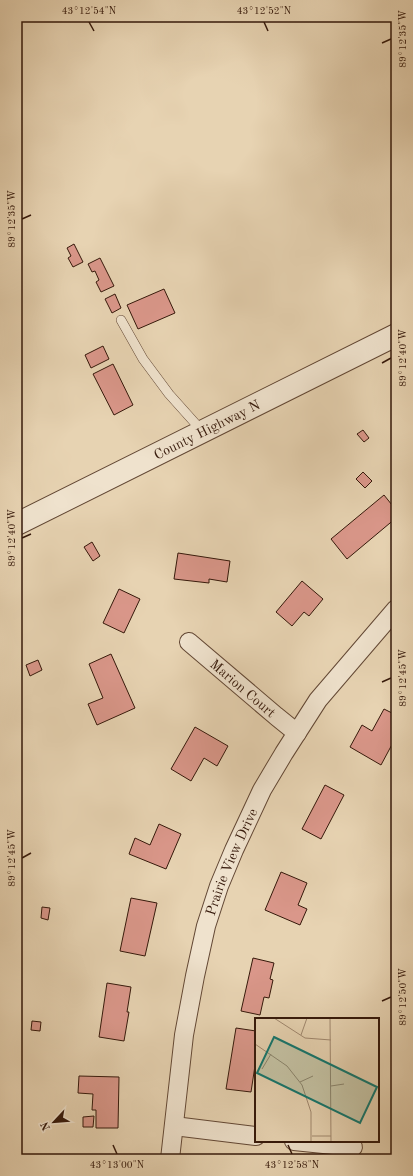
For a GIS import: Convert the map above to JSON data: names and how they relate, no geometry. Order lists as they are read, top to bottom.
{
  "streets": {
    "street": ["County Highway N", "Marion Court", "Prairie View Drive"]
  },
  "crossings": [
    ["Marion Court", "Prairie View Drive"]
  ],
  "north": "bottom left",
  "coordinates": [
    "43°12'54\"N",
    "43°12'52\"N",
    "89°12'35\"W",
    "89°12'40\"W",
    "89°12'45\"W",
    "89°12'50\"W",
    "43°13'00\"N",
    "43°12'58\"N"
  ]
}
